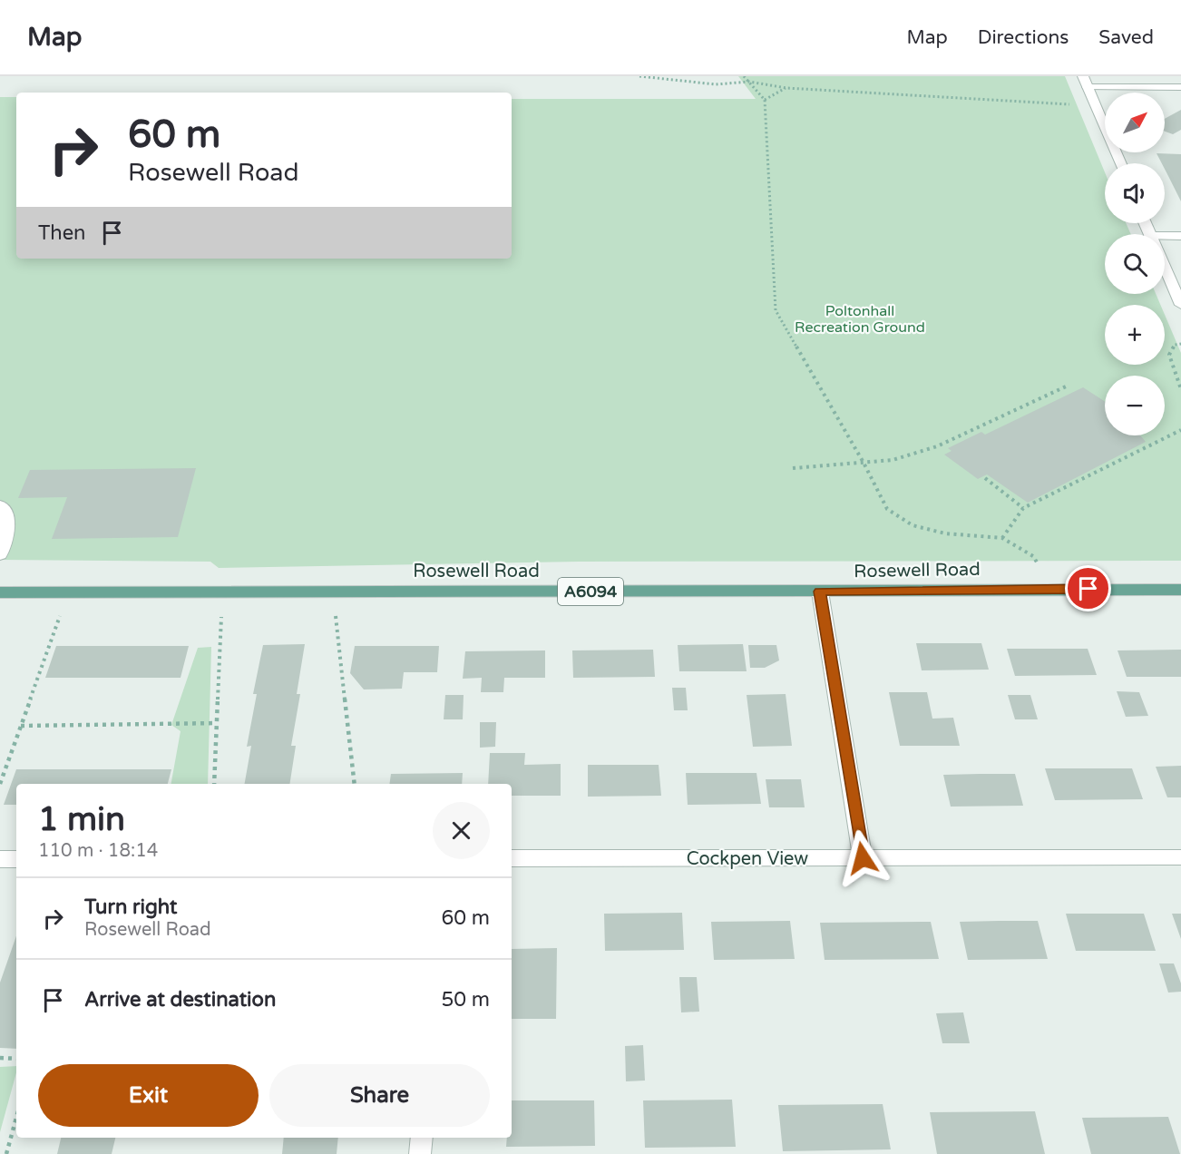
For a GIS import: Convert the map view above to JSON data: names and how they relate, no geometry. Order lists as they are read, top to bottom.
{
  "streets": {
    "main road": ["Rosewell Road", "A6094"],
    "street": ["Cockpen View"]
  },
  "parks": ["Poltonhall Recreation Ground"],
  "north": "top right",
  "page": {
    "header": "Map",
    "nav": ["Map", "Directions", "Saved"],
    "map_buttons": ["+", "−"],
    "turn": ["60 m", "Rosewell Road"],
    "then": "Then",
    "heading": ["1 min", "110 m · 18:14"],
    "list": [
      {
        "name": "Turn right",
        "note": "Rosewell Road",
        "value": "60 m"
      },
      {
        "name": "Arrive at destination",
        "value": "50 m"
      }
    ],
    "buttons": ["Exit", "Share"]
  }
}
